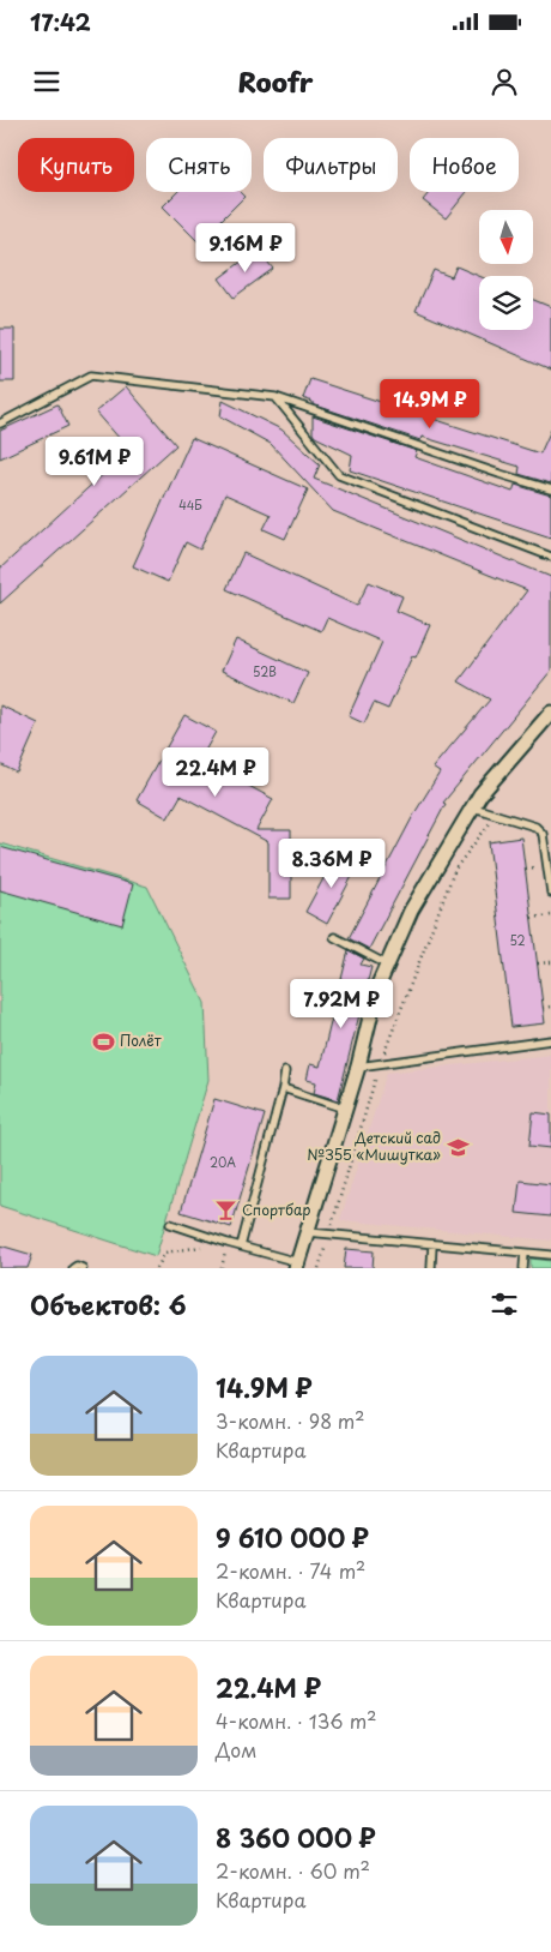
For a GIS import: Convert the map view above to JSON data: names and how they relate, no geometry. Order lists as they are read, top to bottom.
{
  "places": {
    "sports": ["Полёт"],
    "school or university": ["Детский сад №355 «Мишутка»"],
    "bar": ["Спортбар"]
  },
  "house_numbers": [
    "44Б",
    "52В",
    "52",
    "20А"
  ],
  "north": "bottom",
  "page": {
    "status": "17:42",
    "header": "Roofr",
    "chip": [
      "Купить",
      "Снять",
      "Фильтры",
      "Новое"
    ],
    "price": [
      "9.16M ₽",
      "14.9M ₽",
      "9.61M ₽",
      "22.4M ₽",
      "8.36M ₽",
      "7.92M ₽"
    ],
    "heading": "Объектов: 6",
    "list": [
      {
        "name": "14.9M ₽",
        "note": "3-комн. · 98 m² · Квартира"
      },
      {
        "name": "9 610 000 ₽",
        "note": "2-комн. · 74 m² · Квартира"
      },
      {
        "name": "22.4M ₽",
        "note": "4-комн. · 136 m² · Дом"
      },
      {
        "name": "8 360 000 ₽",
        "note": "2-комн. · 60 m² · Квартира"
      }
    ]
  }
}
